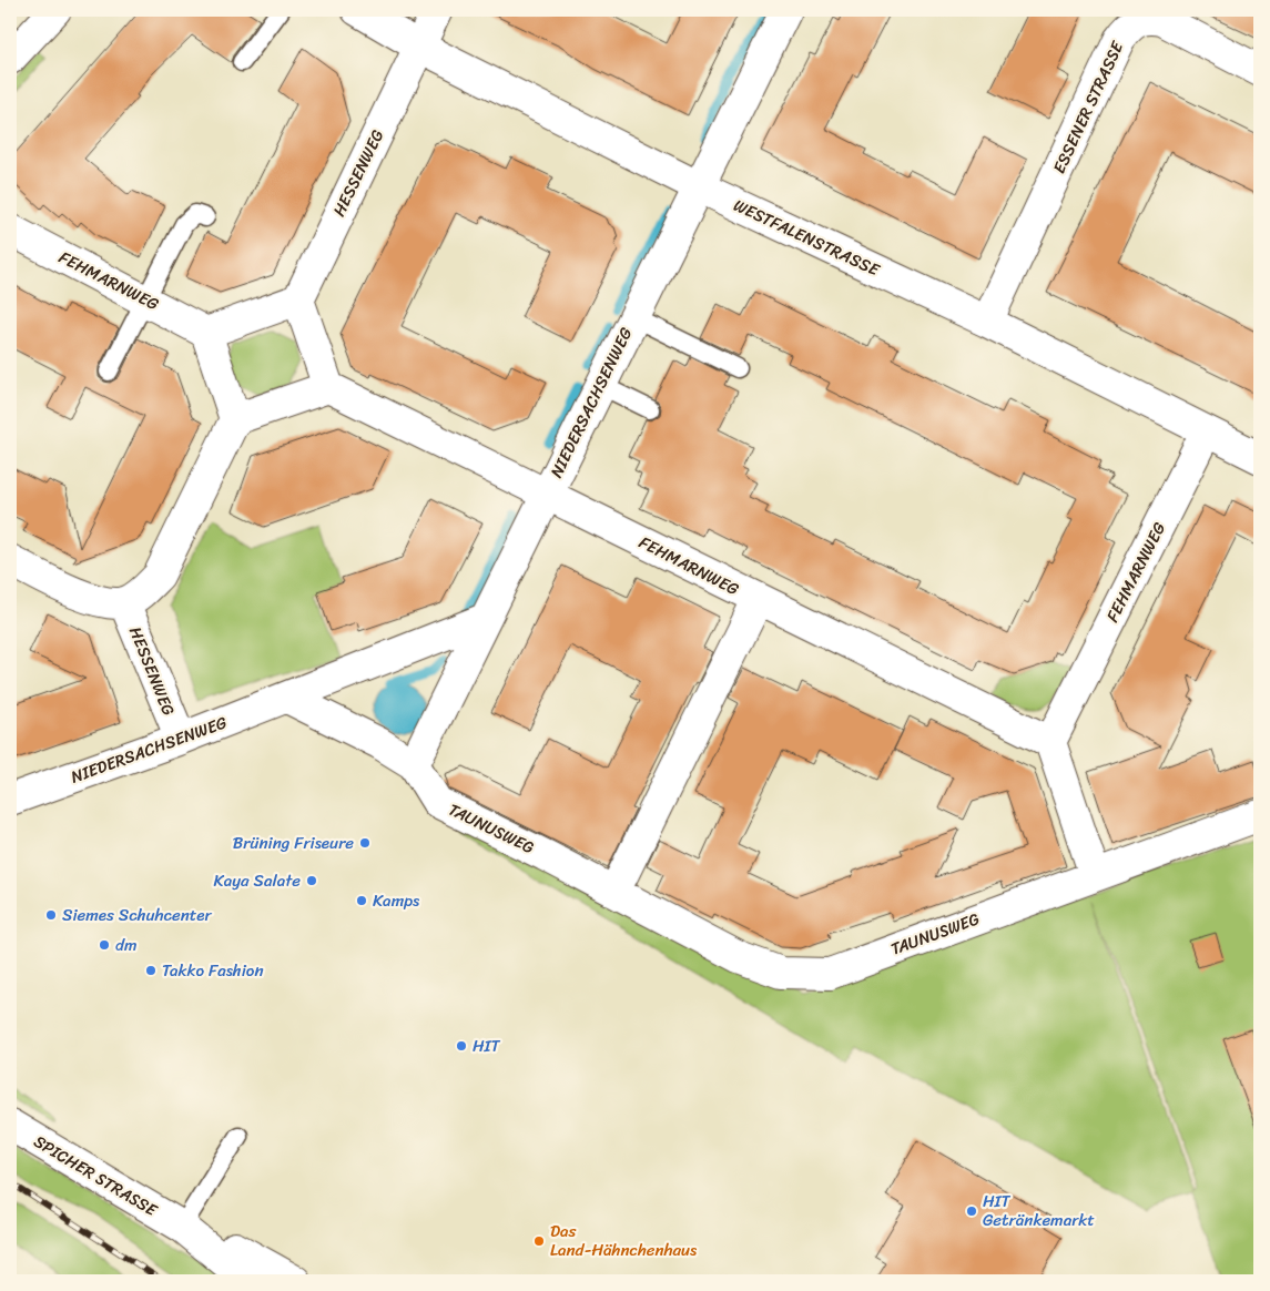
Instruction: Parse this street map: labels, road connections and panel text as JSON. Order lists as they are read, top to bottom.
{
  "streets": {
    "street": [
      "ESSENER STRASSE",
      "HESSENWEG",
      "WESTFALENSTRASSE",
      "FEHMARNWEG",
      "NIEDERSACHSENWEG",
      "TAUNUSWEG",
      "SPICHER STRASSE"
    ]
  },
  "crossings": [
    ["ESSENER STRASSE", "WESTFALENSTRASSE"],
    ["HESSENWEG", "WESTFALENSTRASSE"],
    ["HESSENWEG", "NIEDERSACHSENWEG"],
    ["WESTFALENSTRASSE", "FEHMARNWEG"],
    ["WESTFALENSTRASSE", "NIEDERSACHSENWEG"],
    ["FEHMARNWEG", "NIEDERSACHSENWEG"],
    ["NIEDERSACHSENWEG", "TAUNUSWEG"]
  ],
  "places": [
    "Brüning Friseure",
    "Kaya Salate",
    "Kamps",
    "Siemes Schuhcenter",
    "dm",
    "Takko Fashion",
    "HIT",
    "HIT Getränkemarkt",
    "Das Land-Hähnchenhaus"
  ]
}
